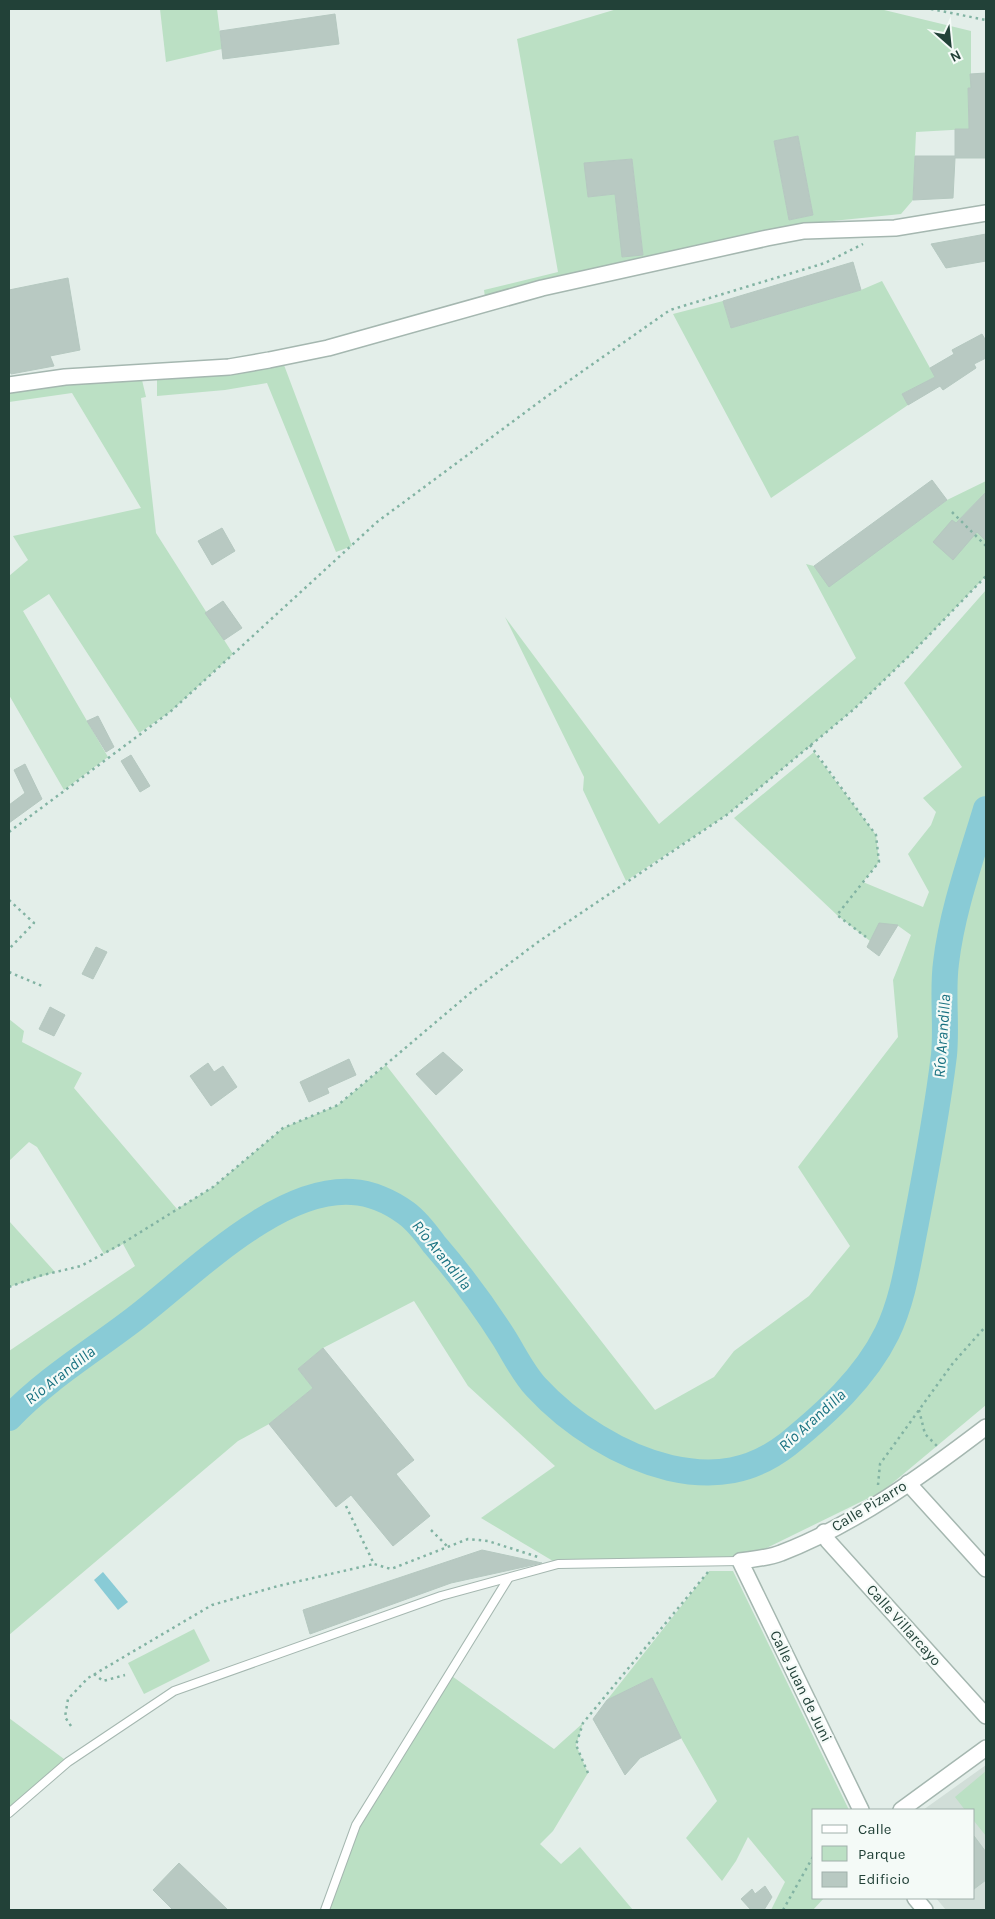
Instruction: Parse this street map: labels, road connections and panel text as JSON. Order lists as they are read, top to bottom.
{
  "streets": {
    "street": ["Calle Pizarro", "Calle Villarcayo", "Calle Juan de Juni"]
  },
  "crossings": [
    ["Calle Pizarro", "Calle Villarcayo"],
    ["Calle Pizarro", "Calle Juan de Juni"]
  ],
  "water": ["Río Arandilla"],
  "legend": ["Calle", "Parque", "Edificio"],
  "north": "bottom right"
}
